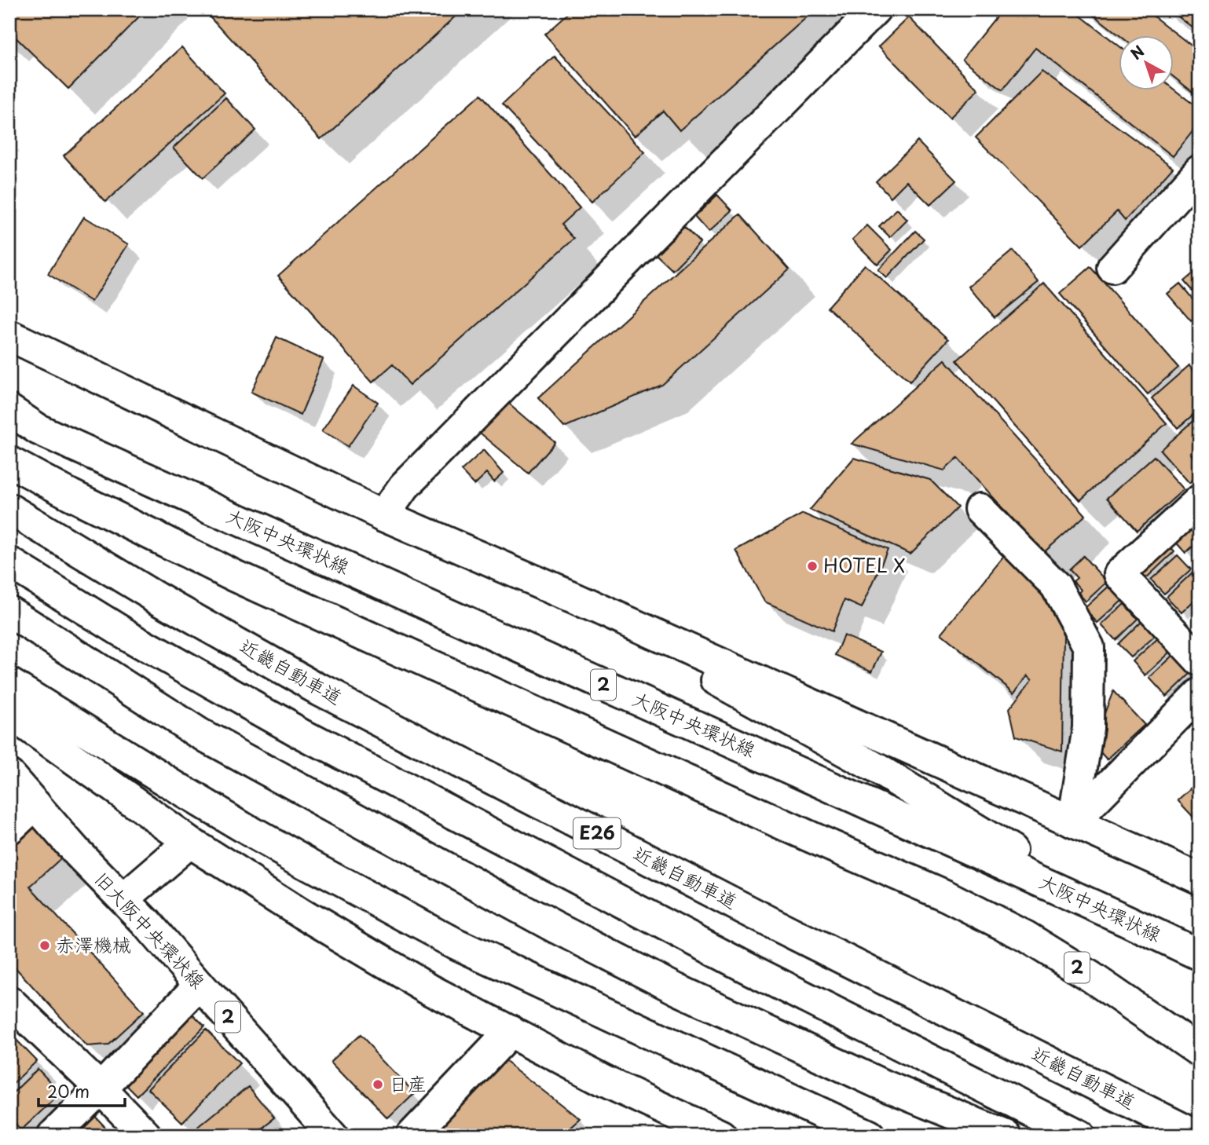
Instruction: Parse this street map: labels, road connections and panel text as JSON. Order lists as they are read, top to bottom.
{
  "streets": {
    "main road": [
      "大阪中央環状線",
      "近畿自動車道",
      "2",
      "E26",
      "旧大阪中央環状線"
    ]
  },
  "places": ["HOTEL X", "赤澤機械", "日産"],
  "scale_bar": "20 m",
  "north": "top left"
}
